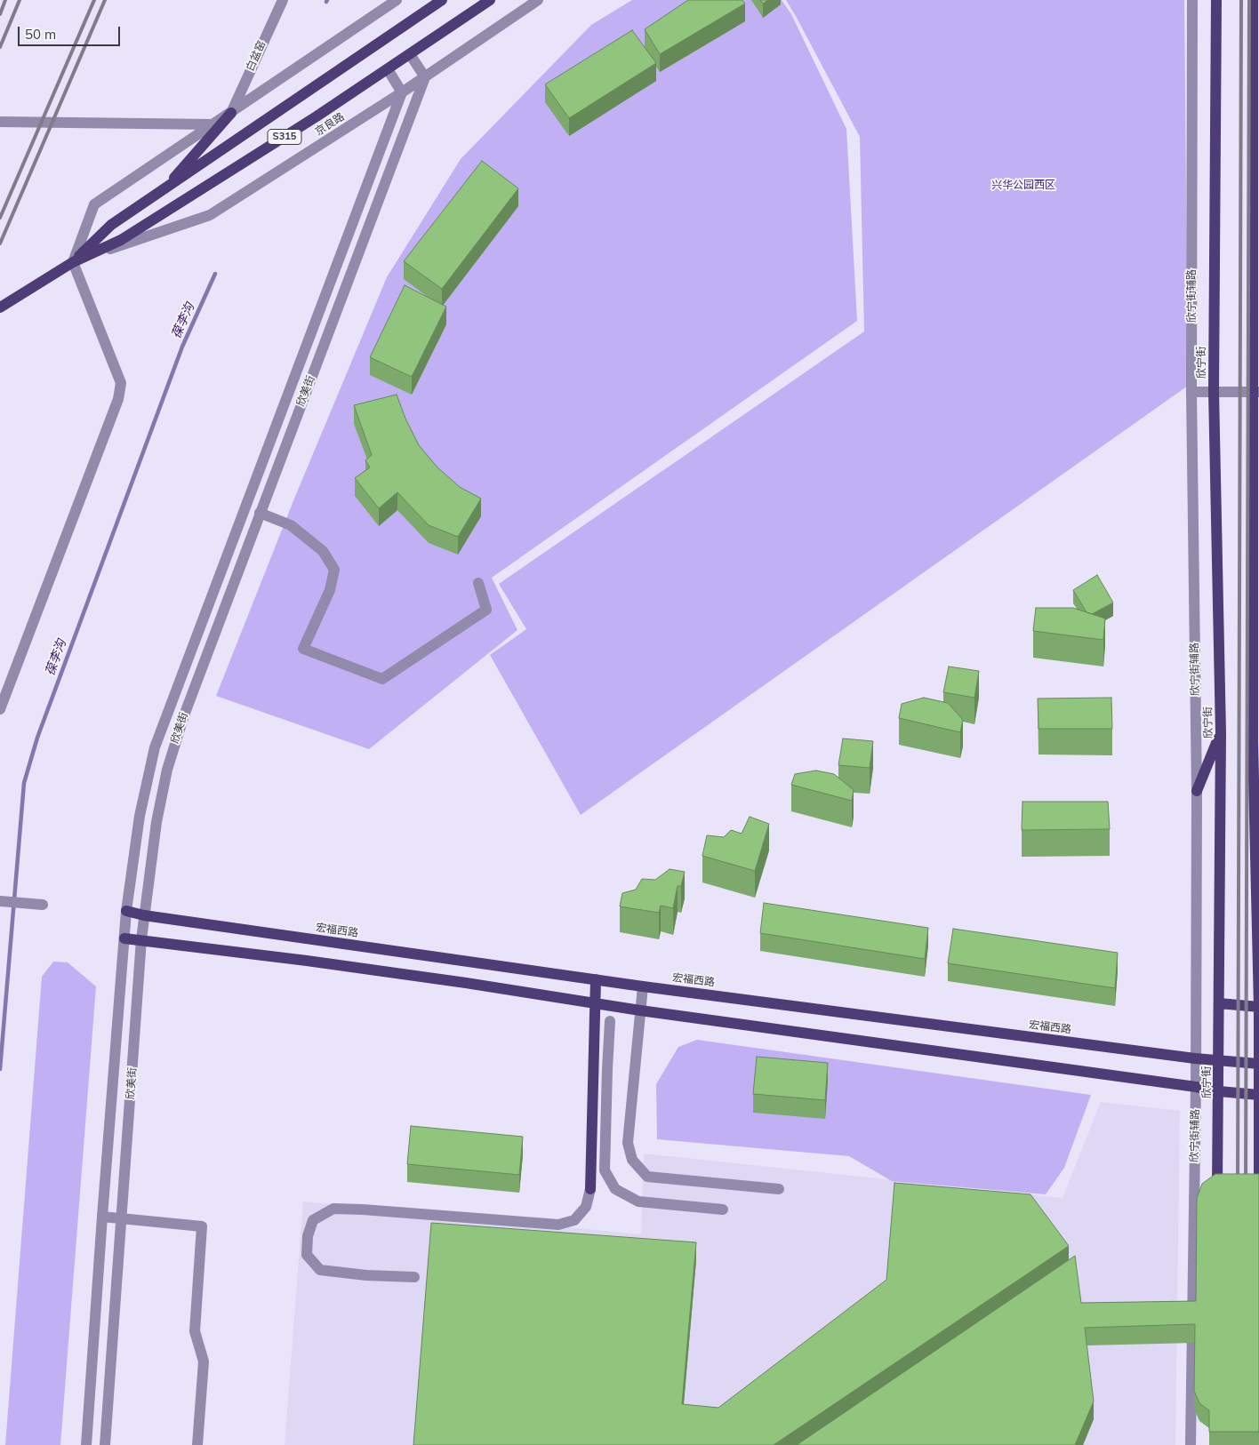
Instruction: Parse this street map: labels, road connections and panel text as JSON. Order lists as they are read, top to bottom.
{
  "streets": {
    "main road": [
      "京良路",
      "S315",
      "欣宁街",
      "宏福西路"
    ],
    "street": ["白盆窑", "欣宁街辅路", "欣美街"]
  },
  "crossings": [
    ["京良路", "欣美街"],
    ["欣宁街辅路", "宏福西路"],
    ["欣宁街", "宏福西路"],
    ["欣美街", "宏福西路"]
  ],
  "water": ["葆李沟"],
  "parks": ["兴华公园西区"],
  "scale_bar": "50 m"
}
